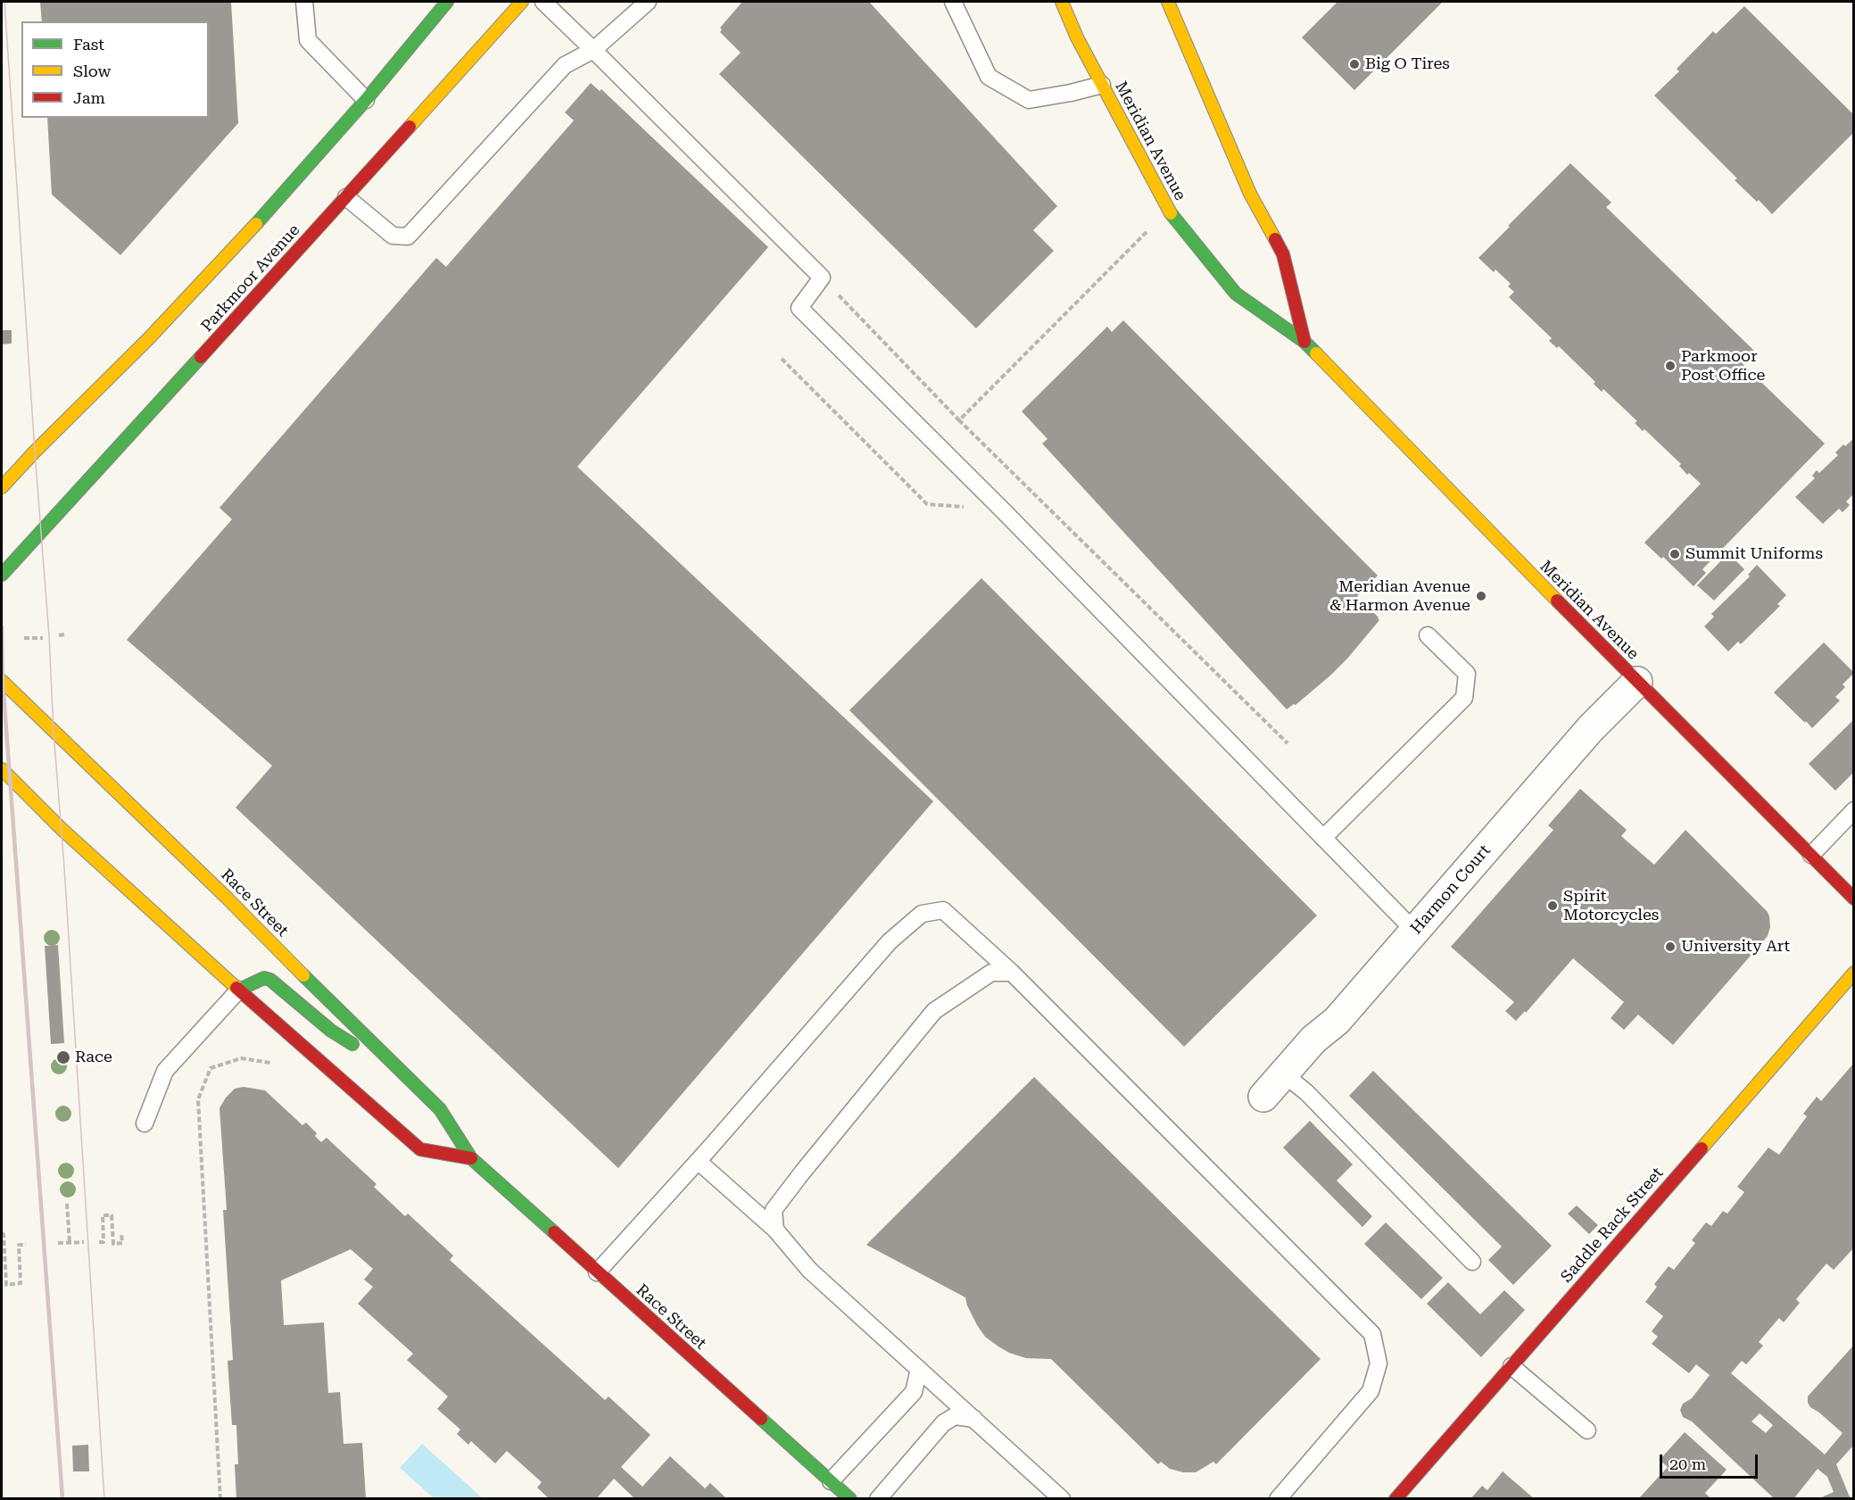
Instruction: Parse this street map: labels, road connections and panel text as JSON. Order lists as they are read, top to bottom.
{
  "streets": {
    "main road": [
      "Meridian Avenue",
      "Parkmoor Avenue",
      "Race Street",
      "Saddle Rack Street"
    ],
    "street": ["Harmon Court"]
  },
  "crossings": [
    ["Meridian Avenue", "Harmon Court"]
  ],
  "places": [
    "Big O Tires",
    "Parkmoor Post Office",
    "Summit Uniforms",
    "Meridian Avenue & Harmon Avenue",
    "Spirit Motorcycles",
    "University Art",
    "Race"
  ],
  "legend": ["Fast", "Slow", "Jam"],
  "scale_bar": "20 m"
}
